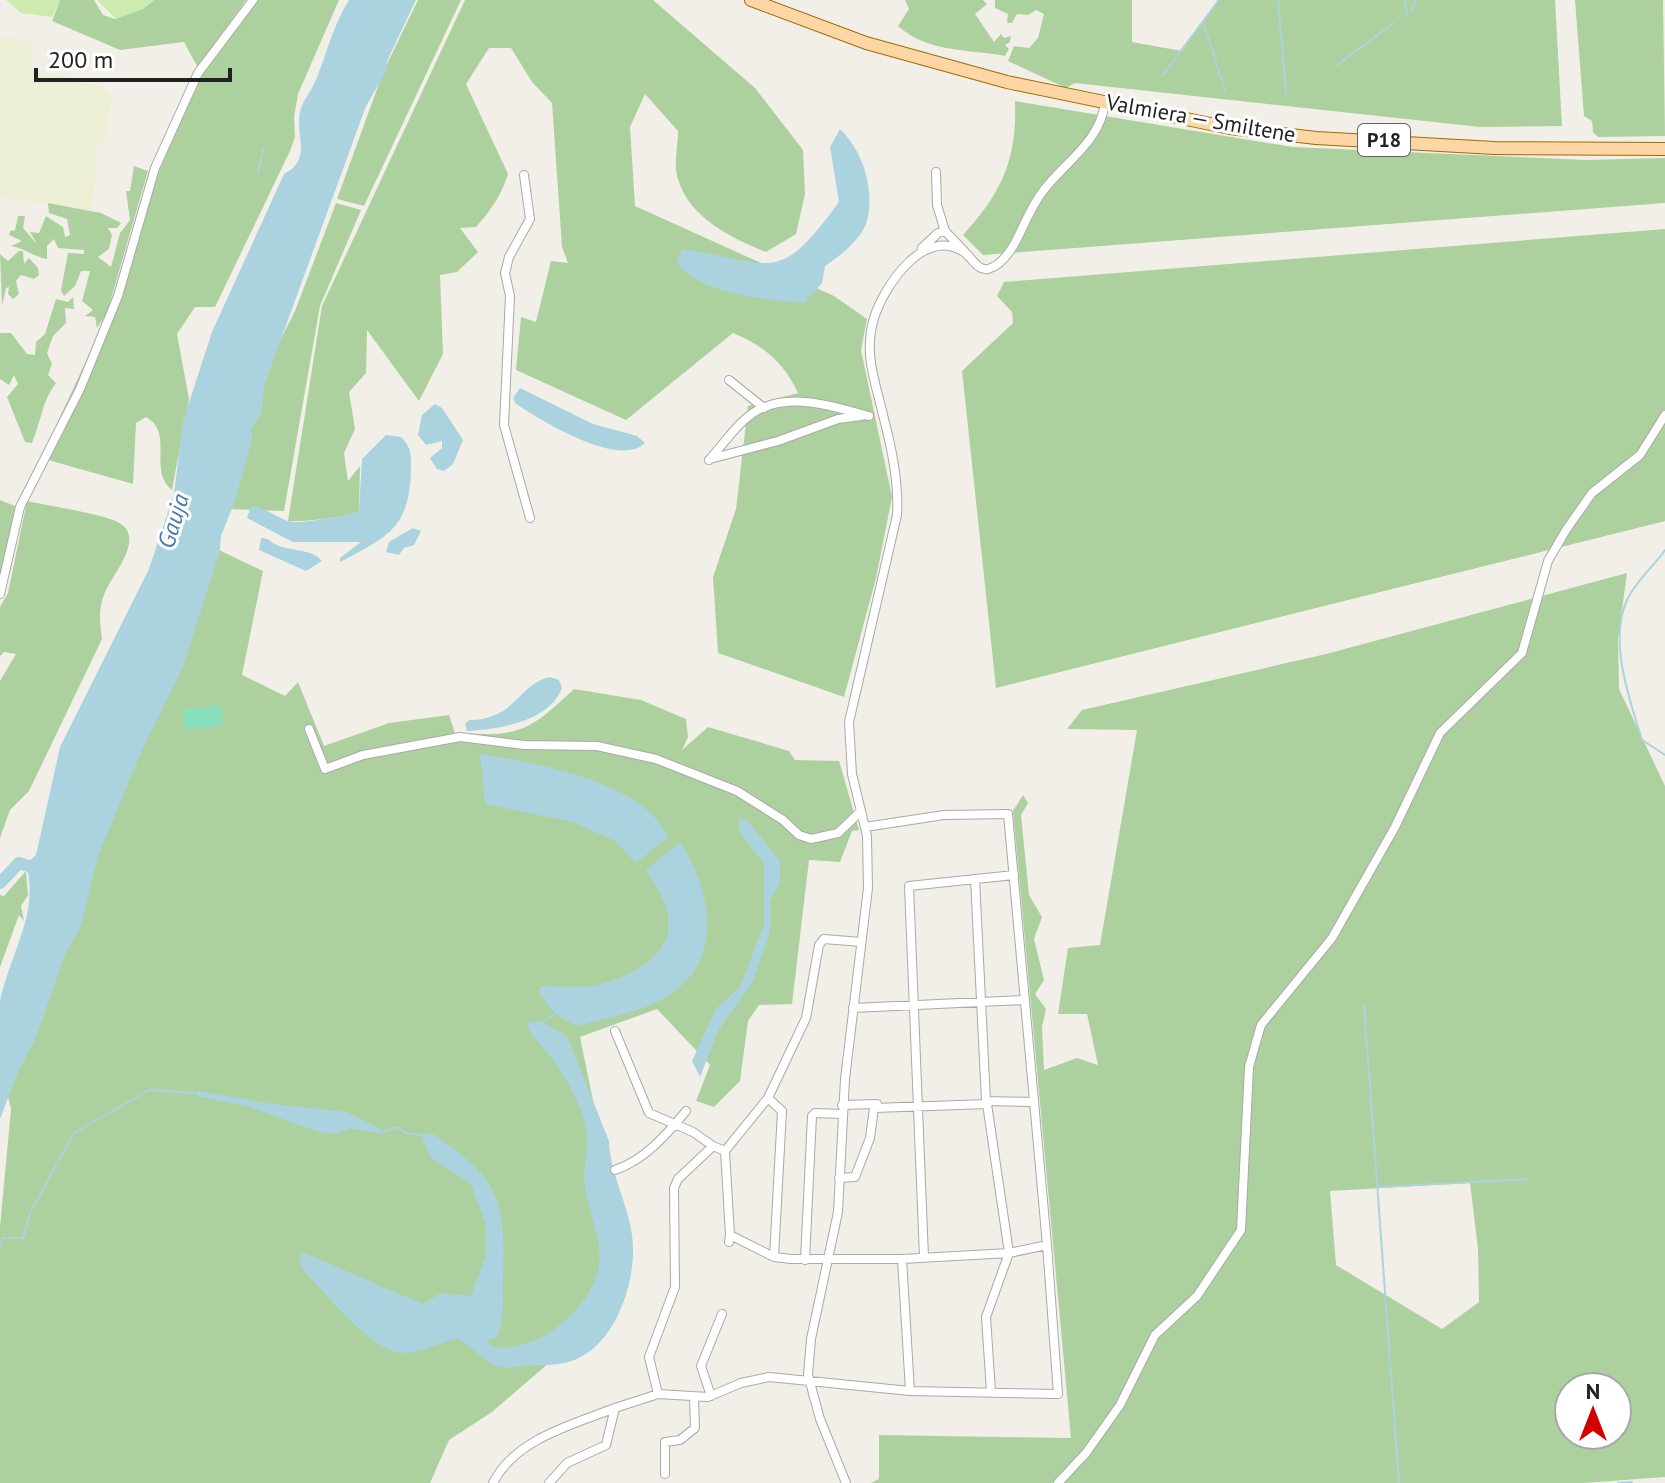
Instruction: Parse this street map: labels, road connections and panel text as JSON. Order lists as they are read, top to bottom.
{
  "streets": {
    "main road": ["Valmiera — Smiltene", "P18"]
  },
  "water": ["Gauja"],
  "scale_bar": "200 m",
  "north": "top"
}
